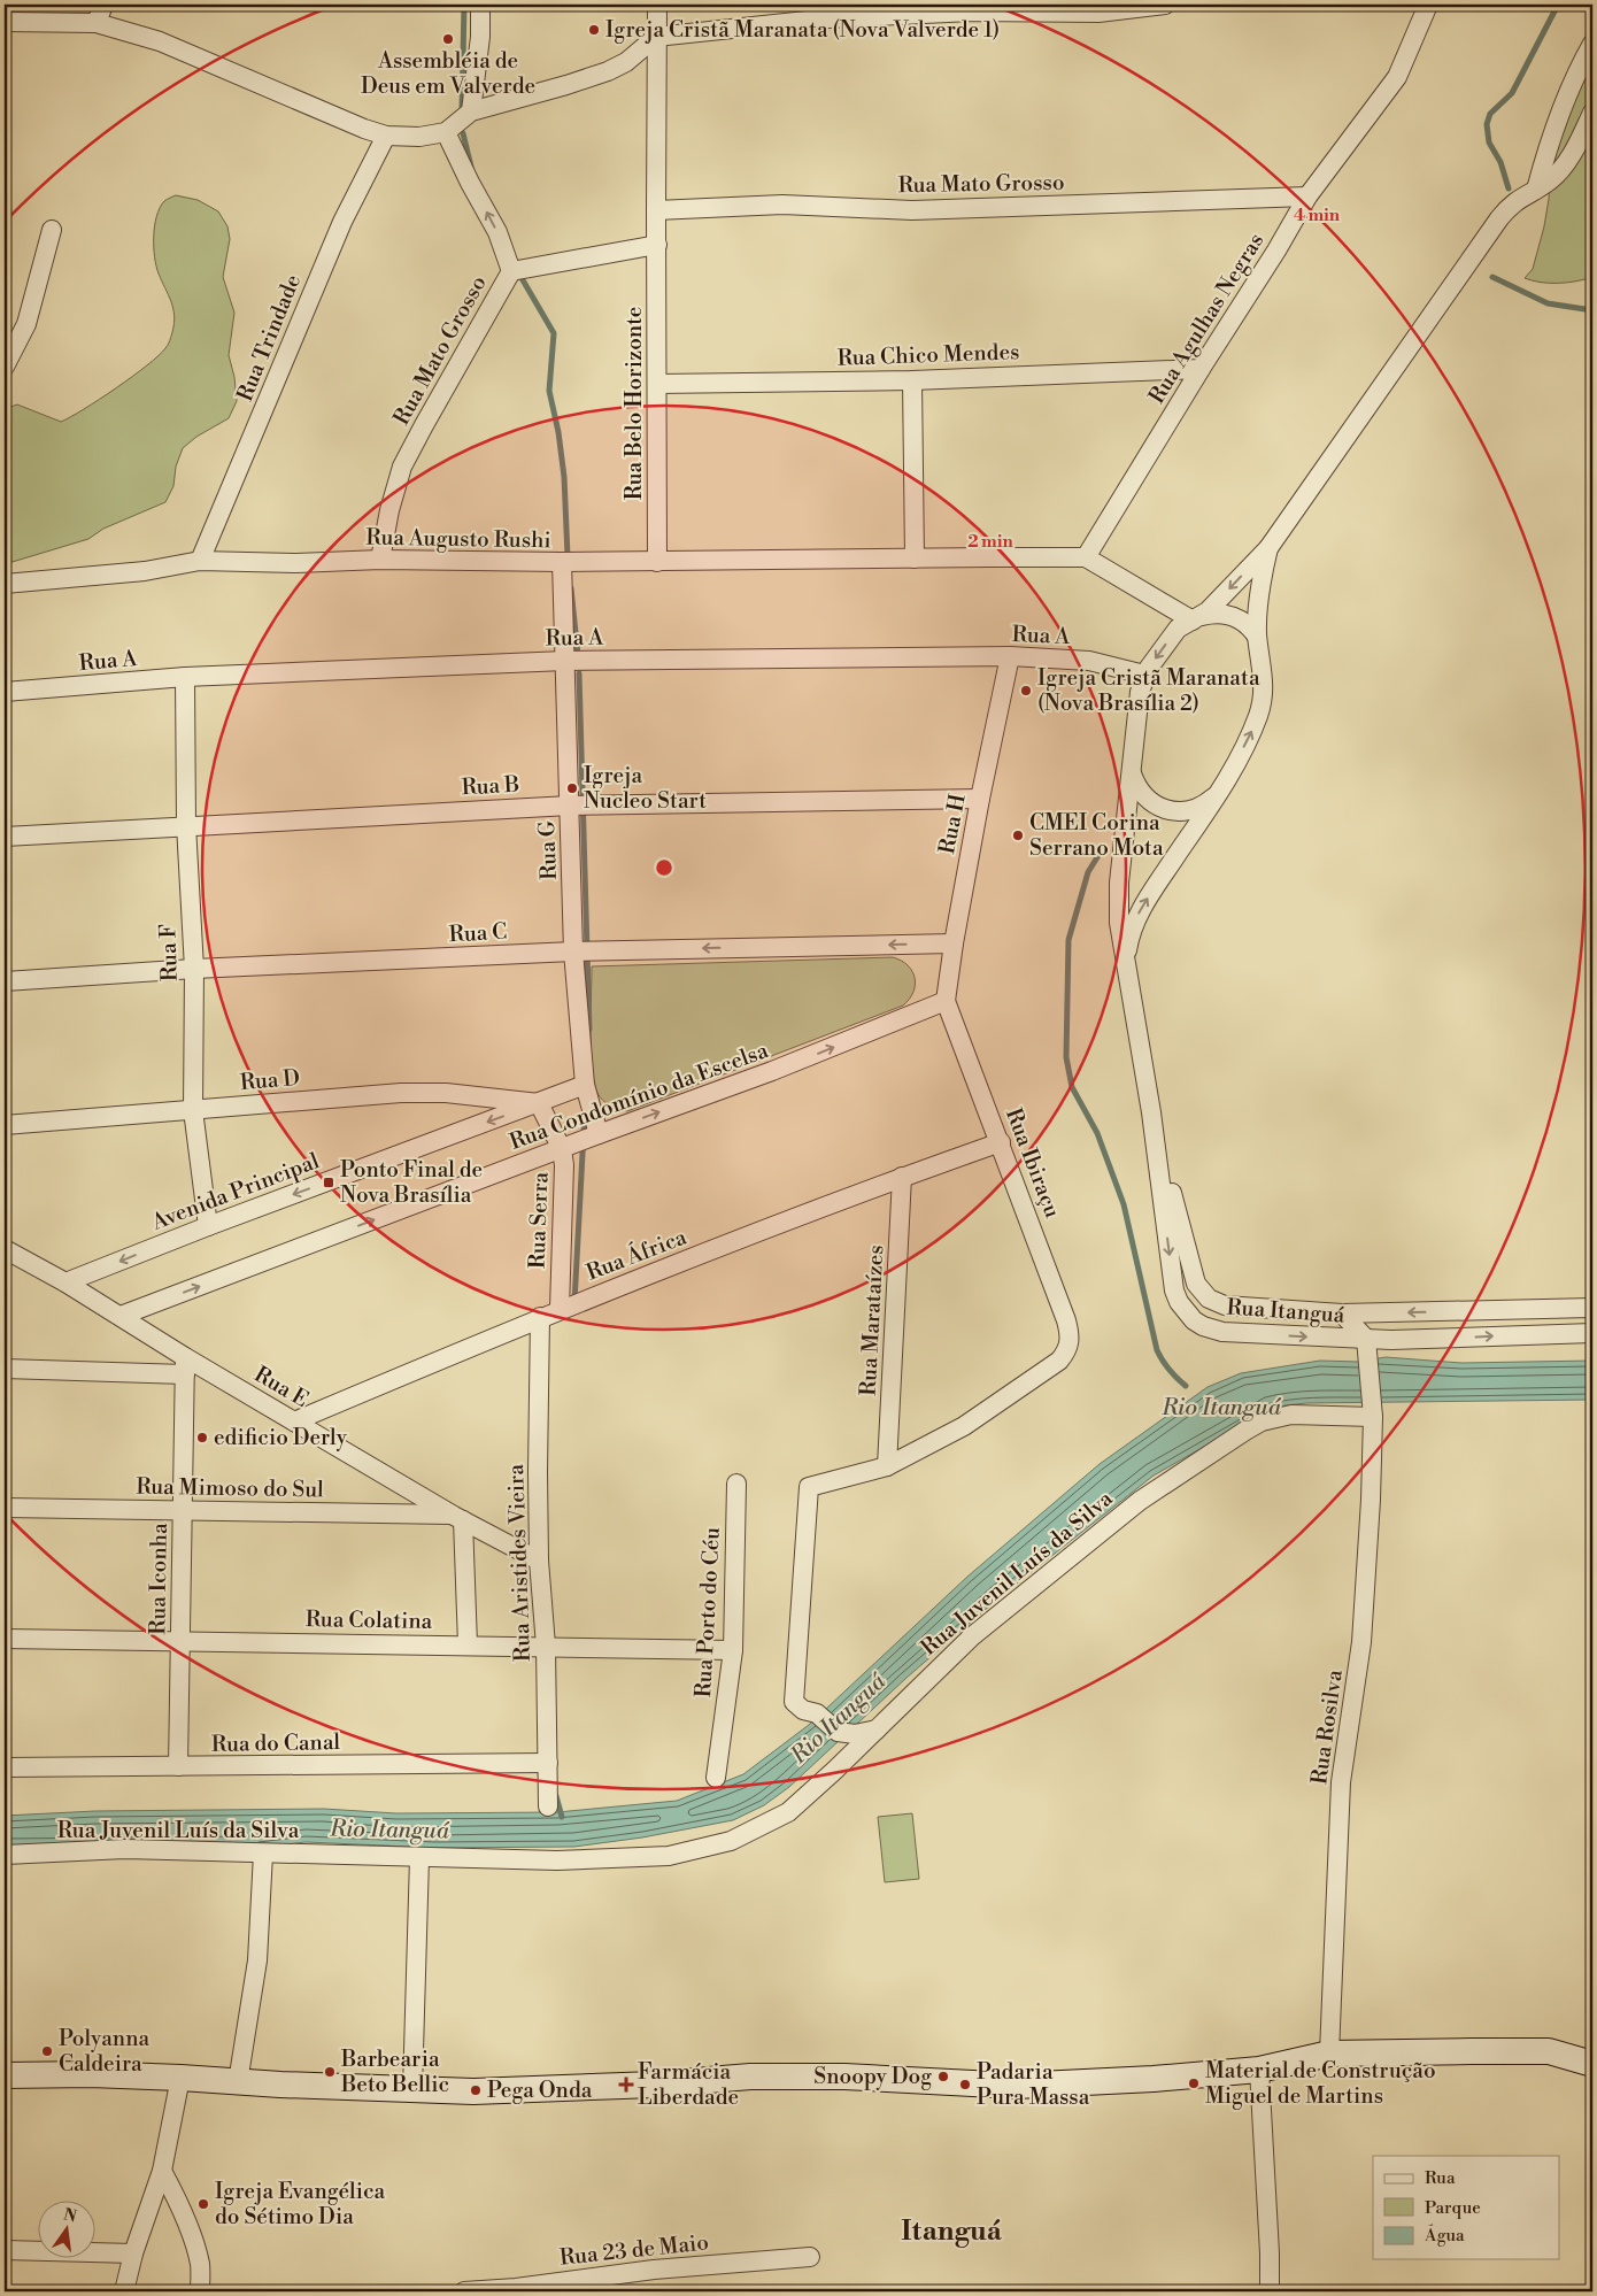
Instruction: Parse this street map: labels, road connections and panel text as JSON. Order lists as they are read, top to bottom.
{
  "streets": {
    "street": [
      "Rua Mato Grosso",
      "Rua Agulhas Negras",
      "Rua Trindade",
      "Rua Chico Mendes",
      "Rua Belo Horizonte",
      "Rua Augusto Rushi",
      "Rua A",
      "Rua B",
      "Rua H",
      "Rua G",
      "Rua C",
      "Rua F",
      "Rua D",
      "Rua Condomínio da Escelsa",
      "Rua Ibiraçu",
      "Avenida Principal",
      "Rua Serra",
      "Rua África",
      "Rua Itanguá",
      "Rua Marataízes",
      "Rua E",
      "Rua Mimoso do Sul",
      "Rua Aristides Vieira",
      "Rua Juvenil Luís da Silva",
      "Rua Iconha",
      "Rua Porto do Céu",
      "Rua Colatina",
      "Rua Rosilva",
      "Rua do Canal",
      "Rua 23 de Maio"
    ]
  },
  "crossings": [
    ["Rua Mato Grosso", "Rua Agulhas Negras"],
    ["Rua Mato Grosso", "Rua Belo Horizonte"],
    ["Rua Mato Grosso", "Rua Augusto Rushi"],
    ["Rua Agulhas Negras", "Rua Chico Mendes"],
    ["Rua Agulhas Negras", "Rua Augusto Rushi"],
    ["Rua Trindade", "Rua Augusto Rushi"],
    ["Rua Chico Mendes", "Rua Belo Horizonte"],
    ["Rua Belo Horizonte", "Rua Augusto Rushi"],
    ["Rua Augusto Rushi", "Rua G"],
    ["Rua A", "Rua H"],
    ["Rua A", "Rua G"],
    ["Rua A", "Rua F"],
    ["Rua A", "Rua Itanguá"],
    ["Rua B", "Rua H"],
    ["Rua B", "Rua G"],
    ["Rua B", "Rua F"],
    ["Rua H", "Rua C"],
    ["Rua H", "Rua Condomínio da Escelsa"],
    ["Rua H", "Rua Ibiraçu"],
    ["Rua G", "Rua C"],
    ["Rua G", "Rua Condomínio da Escelsa"],
    ["Rua G", "Avenida Principal"],
    ["Rua C", "Rua F"],
    ["Rua F", "Rua D"],
    ["Rua F", "Avenida Principal"],
    ["Rua D", "Avenida Principal"],
    ["Rua D", "Rua Serra"],
    ["Rua Condomínio da Escelsa", "Rua Ibiraçu"],
    ["Rua Condomínio da Escelsa", "Rua Serra"],
    ["Rua Condomínio da Escelsa", "Rua E"],
    ["Rua Ibiraçu", "Rua África"],
    ["Rua Ibiraçu", "Rua Marataízes"],
    ["Avenida Principal", "Rua Serra"],
    ["Avenida Principal", "Rua E"],
    ["Rua Serra", "Rua África"],
    ["Rua África", "Rua Marataízes"],
    ["Rua África", "Rua E"],
    ["Rua África", "Rua Aristides Vieira"],
    ["Rua Itanguá", "Rua Rosilva"],
    ["Rua E", "Rua Mimoso do Sul"],
    ["Rua E", "Rua Aristides Vieira"],
    ["Rua E", "Rua Iconha"],
    ["Rua Mimoso do Sul", "Rua Iconha"],
    ["Rua Aristides Vieira", "Rua Colatina"],
    ["Rua Aristides Vieira", "Rua do Canal"],
    ["Rua Juvenil Luís da Silva", "Rua Rosilva"],
    ["Rua Iconha", "Rua Colatina"],
    ["Rua Iconha", "Rua do Canal"],
    ["Rua Porto do Céu", "Rua Colatina"]
  ],
  "one_way": ["Rua C", "Rua Condomínio da Escelsa", "Avenida Principal"],
  "districts": ["Itanguá"],
  "water": ["Rio Itanguá"],
  "places": {
    "other": [
      "Igreja Cristã Maranata (Nova Valverde 1)",
      "Assembléia de Deus em Valverde",
      "Igreja Cristã Maranata (Nova Brasília 2)",
      "Igreja Nucleo Start",
      "CMEI Corina Serrano Mota",
      "edificio Derly",
      "Polyanna Caldeira",
      "Barbearia Beto Bellic",
      "Snoopy Dog",
      "Material de Construção Miguel de Martins",
      "Padaria Pura Massa",
      "Pega Onda",
      "Igreja Evangélica do Sétimo Dia"
    ],
    "transit": ["Ponto Final de Nova Brasília"],
    "health": ["Farmácia Liberdade"]
  },
  "legend": ["Rua", "Parque", "Água"],
  "north": "top",
  "rings": ["4 min", "2 min"]
}
